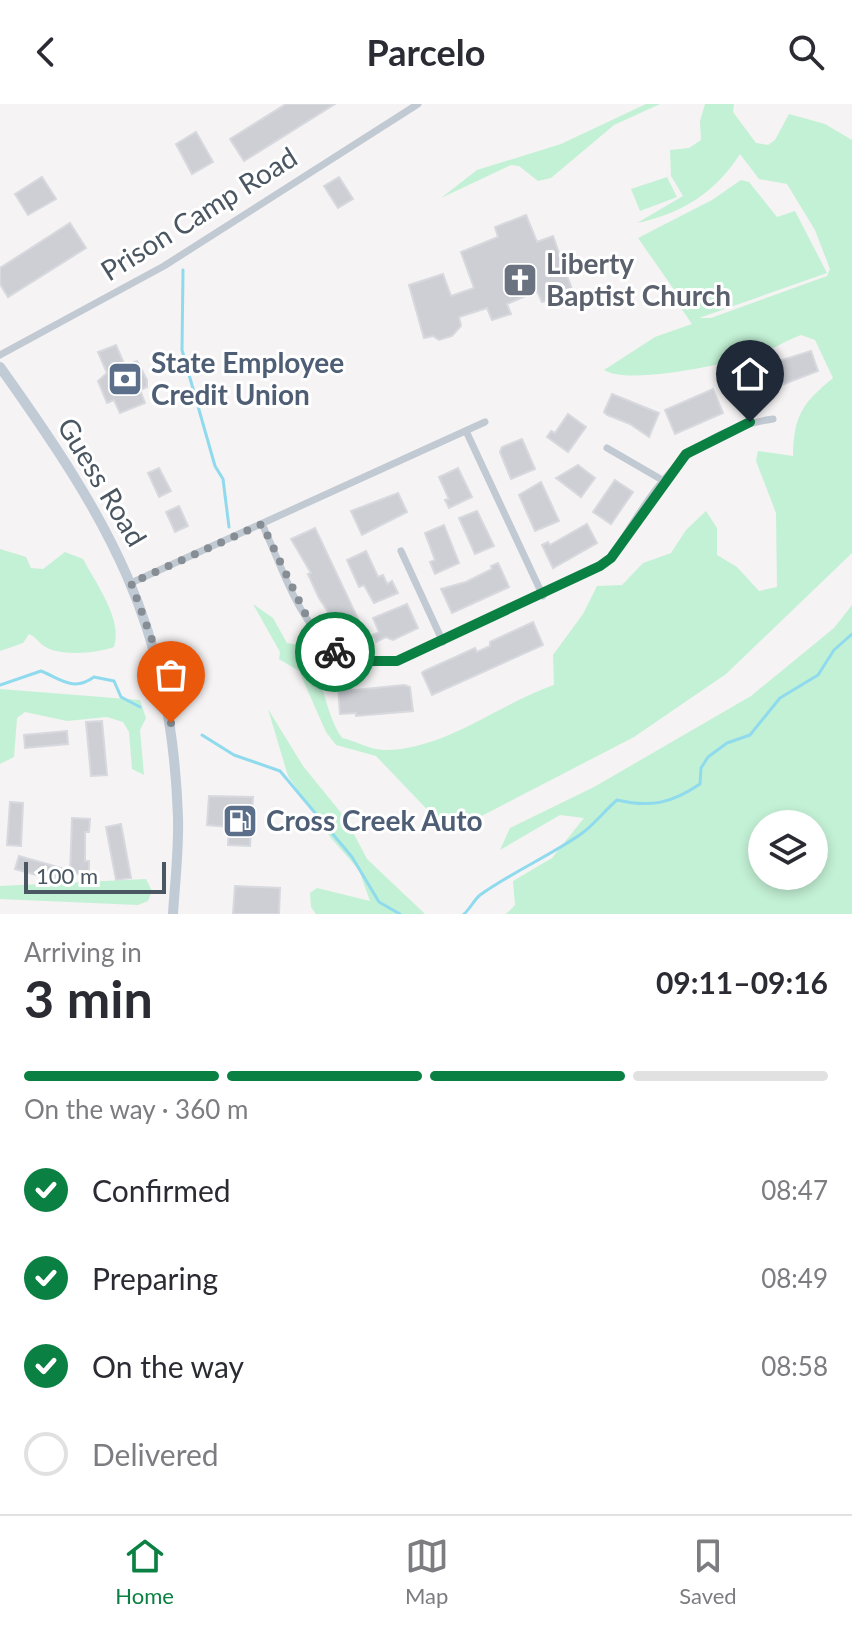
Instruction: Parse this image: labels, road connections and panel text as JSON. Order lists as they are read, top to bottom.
{
  "streets": {
    "main road": ["Guess Road"],
    "street": ["Prison Camp Road"]
  },
  "places": {
    "church": ["Liberty Baptist Church"],
    "bank": ["State Employee Credit Union"],
    "fuel station": ["Cross Creek Auto"]
  },
  "scale_bar": "100 m",
  "page": {
    "header": "Parcelo",
    "scale": "100 m",
    "heading": ["3 min", "Arriving in", "09:11–09:16"],
    "bar": "On the way · 360 m",
    "list": [
      ["Confirmed", "08:47"],
      ["Preparing", "08:49"],
      ["On the way", "08:58"],
      "Delivered"
    ],
    "tabs": ["Home", "Map", "Saved"]
  }
}
